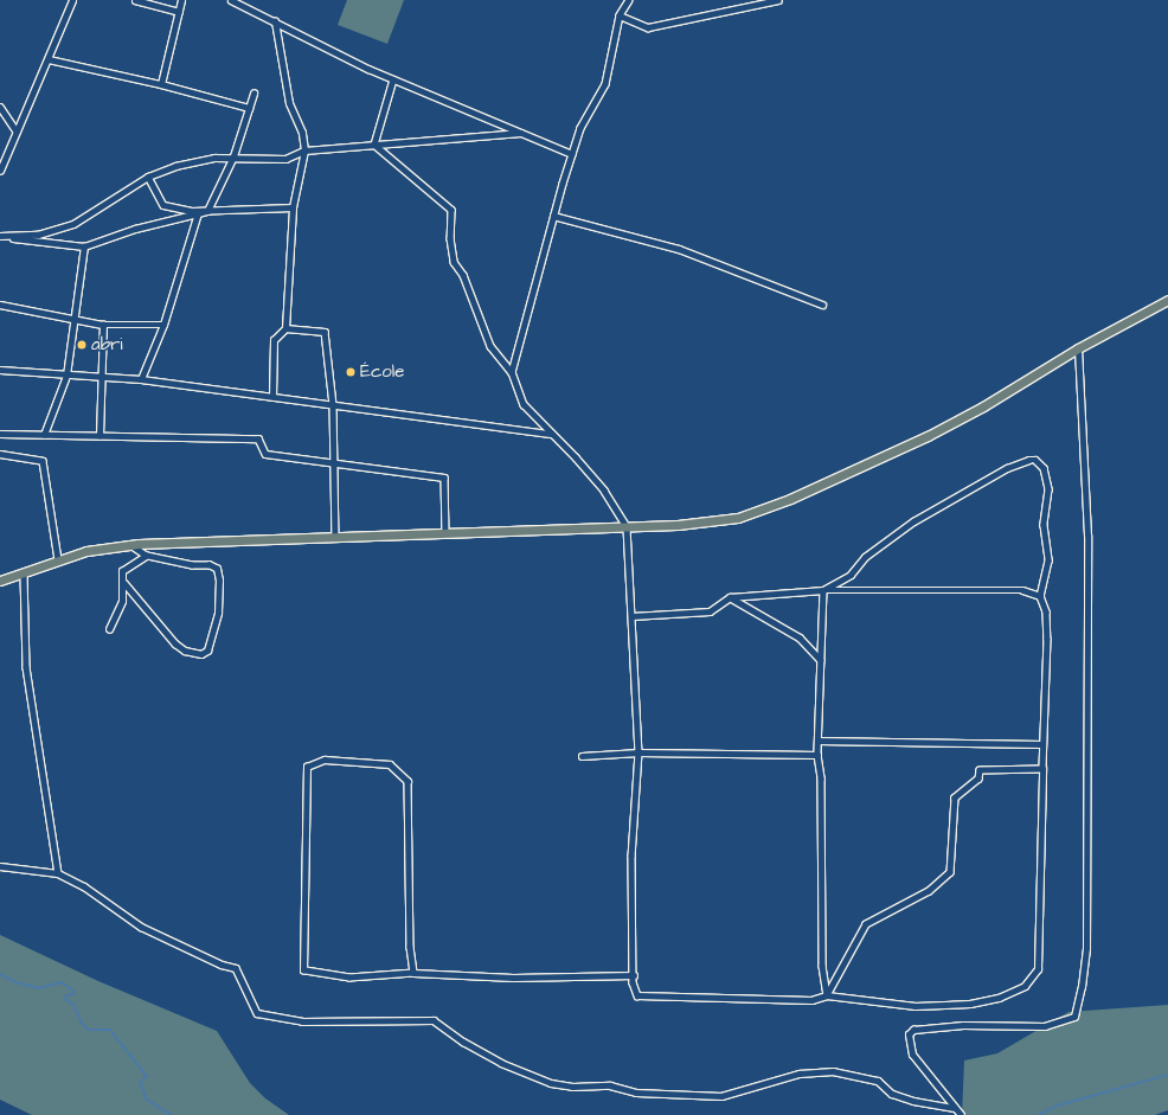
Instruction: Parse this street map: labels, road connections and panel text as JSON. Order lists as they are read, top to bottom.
{
  "places": ["abri", "École"]
}
